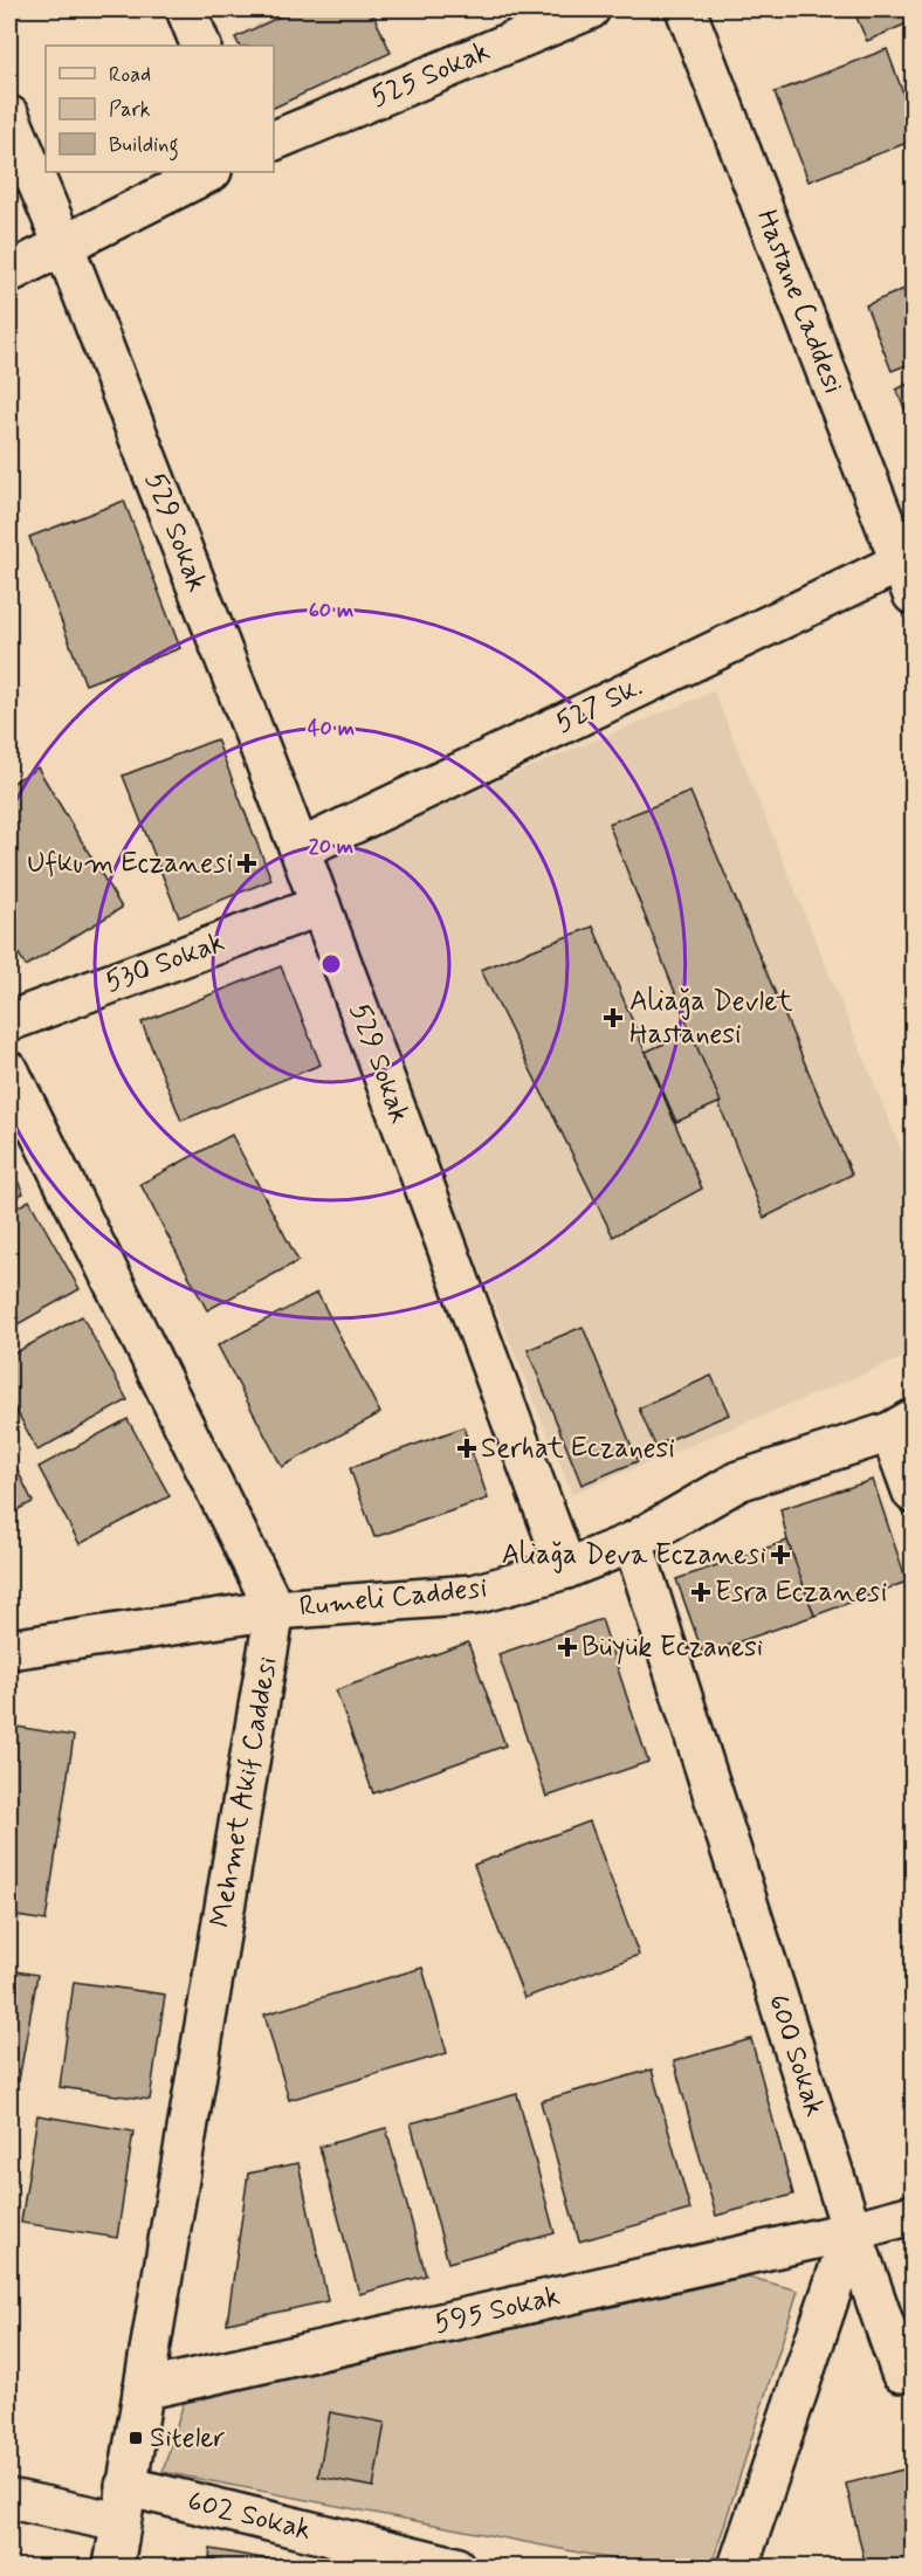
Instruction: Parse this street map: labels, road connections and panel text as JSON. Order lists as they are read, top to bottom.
{
  "streets": {
    "street": [
      "525 Sokak",
      "Hastane Caddesi",
      "529 Sokak",
      "527 Sk.",
      "530 Sokak",
      "Rumeli Caddesi",
      "Mehmet Akif Caddesi",
      "600 Sokak",
      "595 Sokak",
      "602 Sokak"
    ]
  },
  "crossings": [
    ["Hastane Caddesi", "527 Sk."],
    ["529 Sokak", "527 Sk."],
    ["529 Sokak", "530 Sokak"],
    ["529 Sokak", "Rumeli Caddesi"],
    ["Rumeli Caddesi", "Mehmet Akif Caddesi"],
    ["Rumeli Caddesi", "600 Sokak"],
    ["Mehmet Akif Caddesi", "595 Sokak"],
    ["Mehmet Akif Caddesi", "602 Sokak"],
    ["600 Sokak", "595 Sokak"]
  ],
  "places": {
    "health": [
      "Ufkum Eczanesi",
      "Aliağa Devlet Hastanesi",
      "Serhat Eczanesi",
      "Aliağa Deva Eczanesi",
      "Esra Eczanesi",
      "Büyük Eczanesi"
    ],
    "transit": ["Siteler"]
  },
  "legend": ["Road", "Park", "Building"],
  "rings": ["60 m", "40 m", "20 m"]
}
